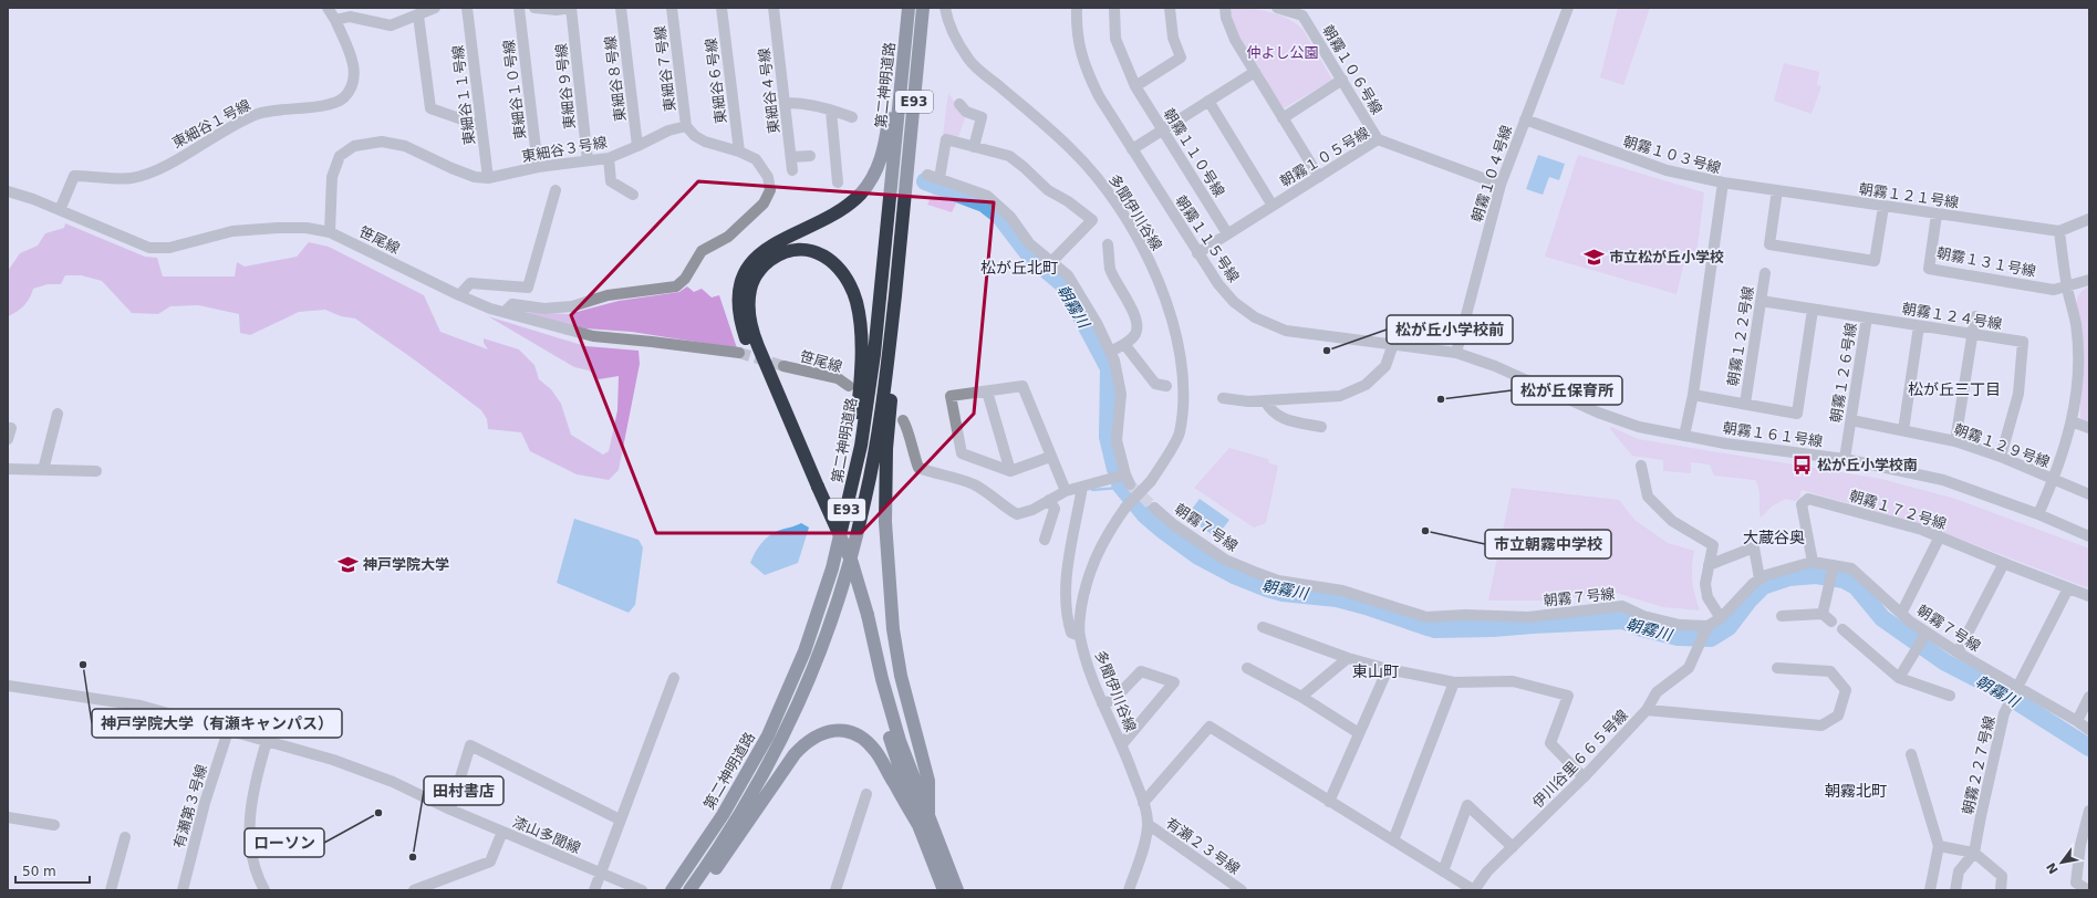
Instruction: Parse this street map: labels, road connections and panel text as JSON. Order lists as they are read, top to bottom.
{
  "streets": {
    "highway": ["第二神明道路", "E93"],
    "street": [
      "東細谷７号線",
      "朝霧１０６号線",
      "東細谷８号線",
      "東細谷６号線",
      "東細谷９号線",
      "東細谷１０号線",
      "東細谷４号線",
      "東細谷１１号線",
      "東細谷１号線",
      "東細谷３号線",
      "朝霧１１０号線",
      "朝霧１０３号線",
      "朝霧１０５号線",
      "朝霧１０４号線",
      "朝霧１２１号線",
      "多聞伊川谷線",
      "朝霧１１５号線",
      "笹尾線",
      "朝霧１３１号線",
      "朝霧１２４号線",
      "朝霧１２２号線",
      "朝霧１２６号線",
      "朝霧１６１号線",
      "朝霧１２９号線",
      "朝霧１７２号線",
      "朝霧７号線",
      "伊川谷里６６５号線",
      "朝霧２２７号線",
      "有瀬第３号線",
      "漆山多聞線",
      "有瀬２３号線"
    ]
  },
  "crossings": [
    ["東細谷７号線", "東細谷３号線"],
    ["朝霧１０６号線", "朝霧１０５号線"],
    ["東細谷８号線", "東細谷３号線"],
    ["東細谷９号線", "東細谷３号線"],
    ["東細谷１０号線", "東細谷３号線"],
    ["東細谷１１号線", "東細谷３号線"],
    ["東細谷１号線", "笹尾線"],
    ["東細谷３号線", "笹尾線"],
    ["朝霧１１０号線", "朝霧１０５号線"],
    ["朝霧１０３号線", "朝霧１０４号線"],
    ["朝霧１０３号線", "朝霧１２１号線"],
    ["朝霧１０３号線", "朝霧１６１号線"],
    ["朝霧１０５号線", "朝霧１０４号線"],
    ["朝霧１０５号線", "朝霧１１５号線"],
    ["朝霧１０４号線", "朝霧１１５号線"],
    ["朝霧１０４号線", "朝霧１６１号線"],
    ["朝霧１２１号線", "朝霧１３１号線"],
    ["多聞伊川谷線", "有瀬２３号線"],
    ["朝霧１１５号線", "朝霧１６１号線"],
    ["朝霧１２４号線", "朝霧１２２号線"],
    ["朝霧１２４号線", "朝霧１２６号線"],
    ["朝霧１２４号線", "朝霧１２９号線"],
    ["朝霧１２６号線", "朝霧１６１号線"],
    ["朝霧１２６号線", "朝霧１２９号線"],
    ["朝霧１７２号線", "朝霧７号線"],
    ["朝霧１７２号線", "朝霧２２７号線"],
    ["朝霧７号線", "伊川谷里６６５号線"],
    ["朝霧７号線", "朝霧２２７号線"],
    ["有瀬第３号線", "漆山多聞線"]
  ],
  "districts": [
    "松が丘北町",
    "松が丘三丁目",
    "大蔵谷奥",
    "東山町",
    "朝霧北町"
  ],
  "water": ["朝霧川"],
  "parks": ["仲よし公園"],
  "places": {
    "school or university": ["市立松が丘小学校", "神戸学院大学"],
    "other": [
      "松が丘小学校前",
      "松が丘保育所",
      "市立朝霧中学校",
      "神戸学院大学（有瀬キャンパス）",
      "ローソン",
      "田村書店"
    ],
    "bus stop": ["松が丘小学校南"]
  },
  "scale_bar": "50 m",
  "north": "bottom left"
}
